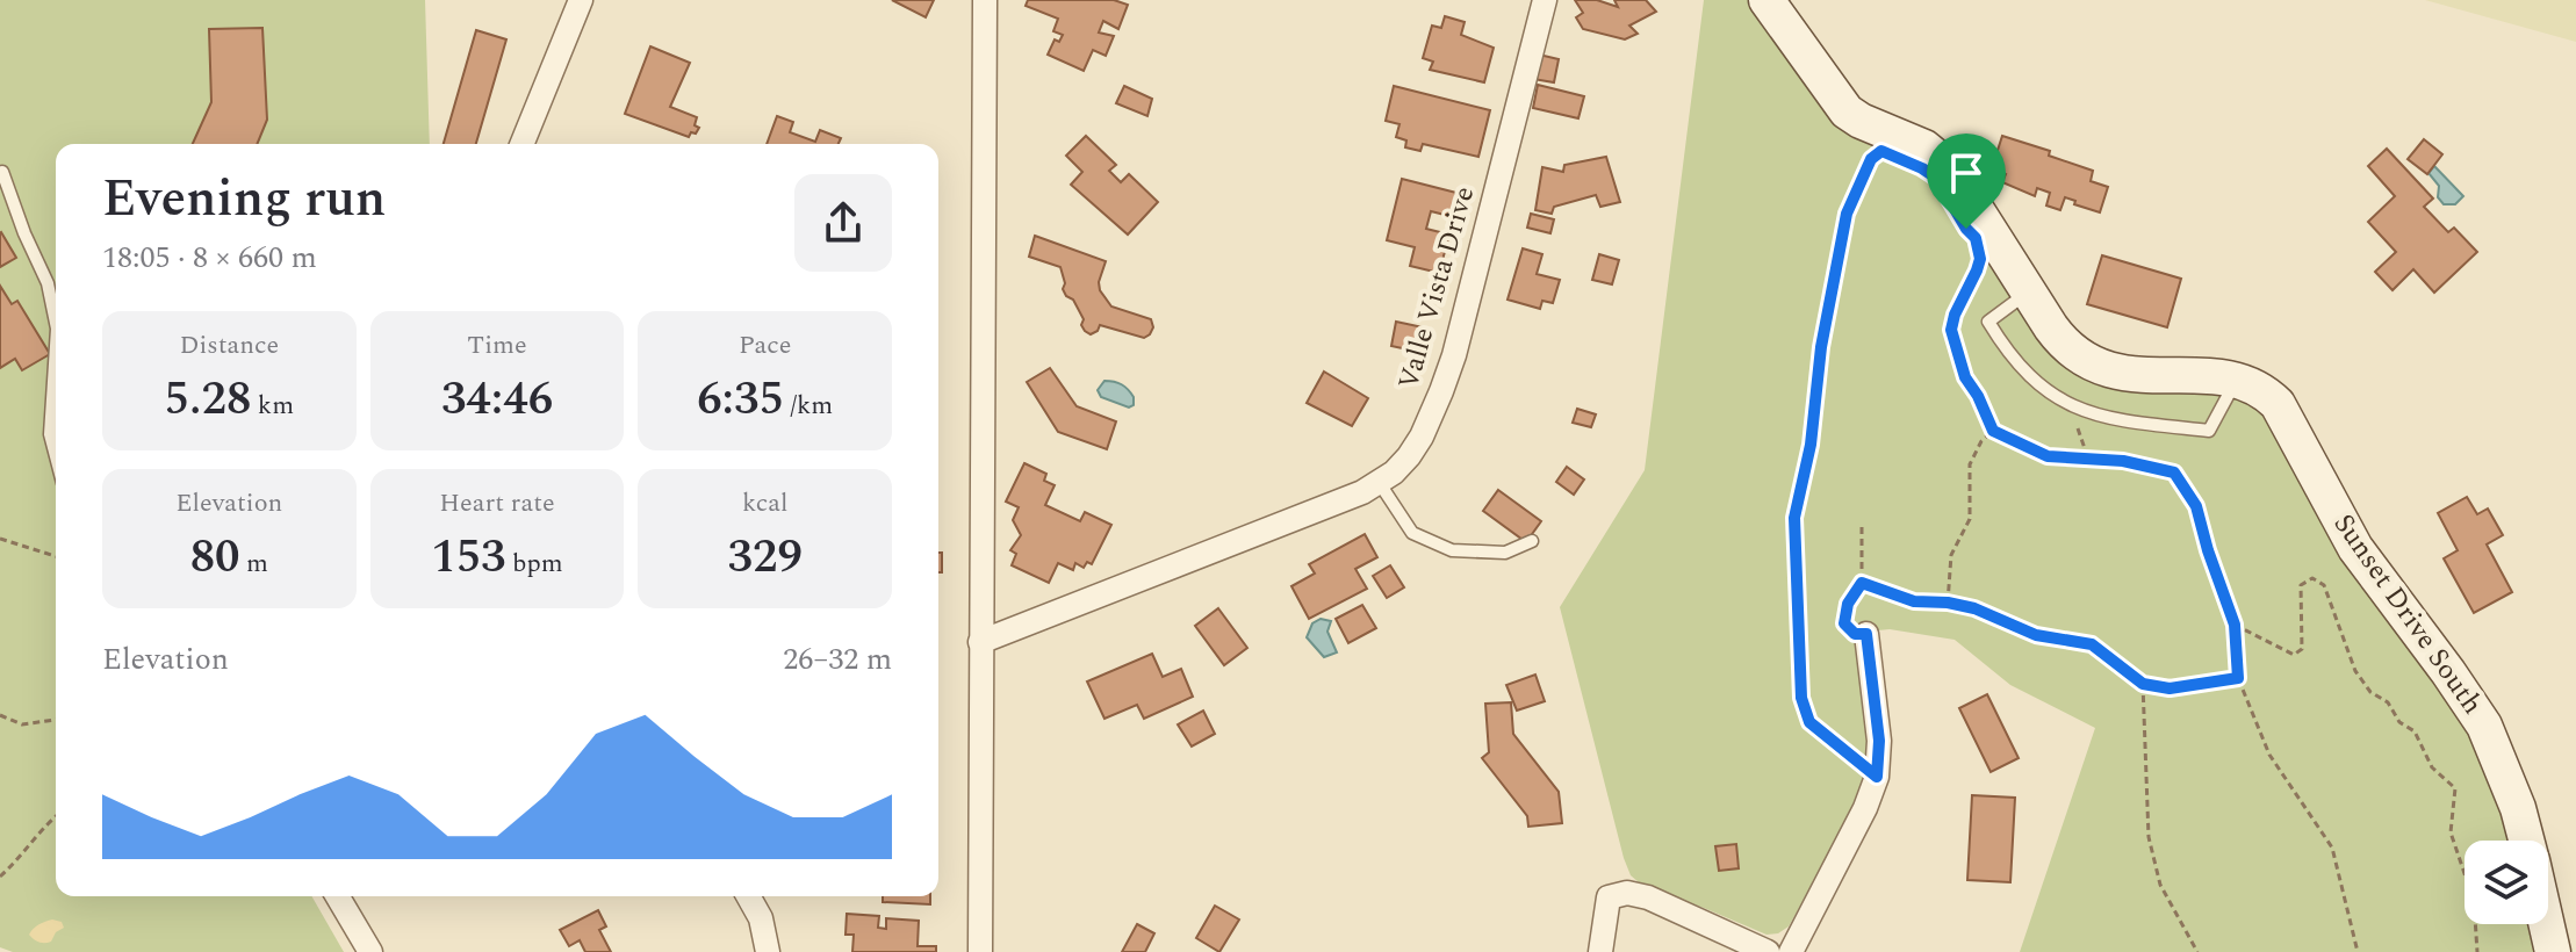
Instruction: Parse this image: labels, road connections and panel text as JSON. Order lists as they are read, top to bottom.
{
  "streets": {
    "street": ["Valle Vista Drive", "Sunset Drive South"]
  },
  "page": {
    "heading": ["Evening run", "18:05 · 8 × 660 m"],
    "stats": [
      ["Distance", "5.28 km"],
      ["Time", "34:46"],
      ["Pace", "6:35 /km"],
      ["Elevation", "80 m"],
      ["Heart rate", "153 bpm"],
      ["kcal", "329"]
    ],
    "chart": ["Elevation", "26–32 m"]
  }
}
